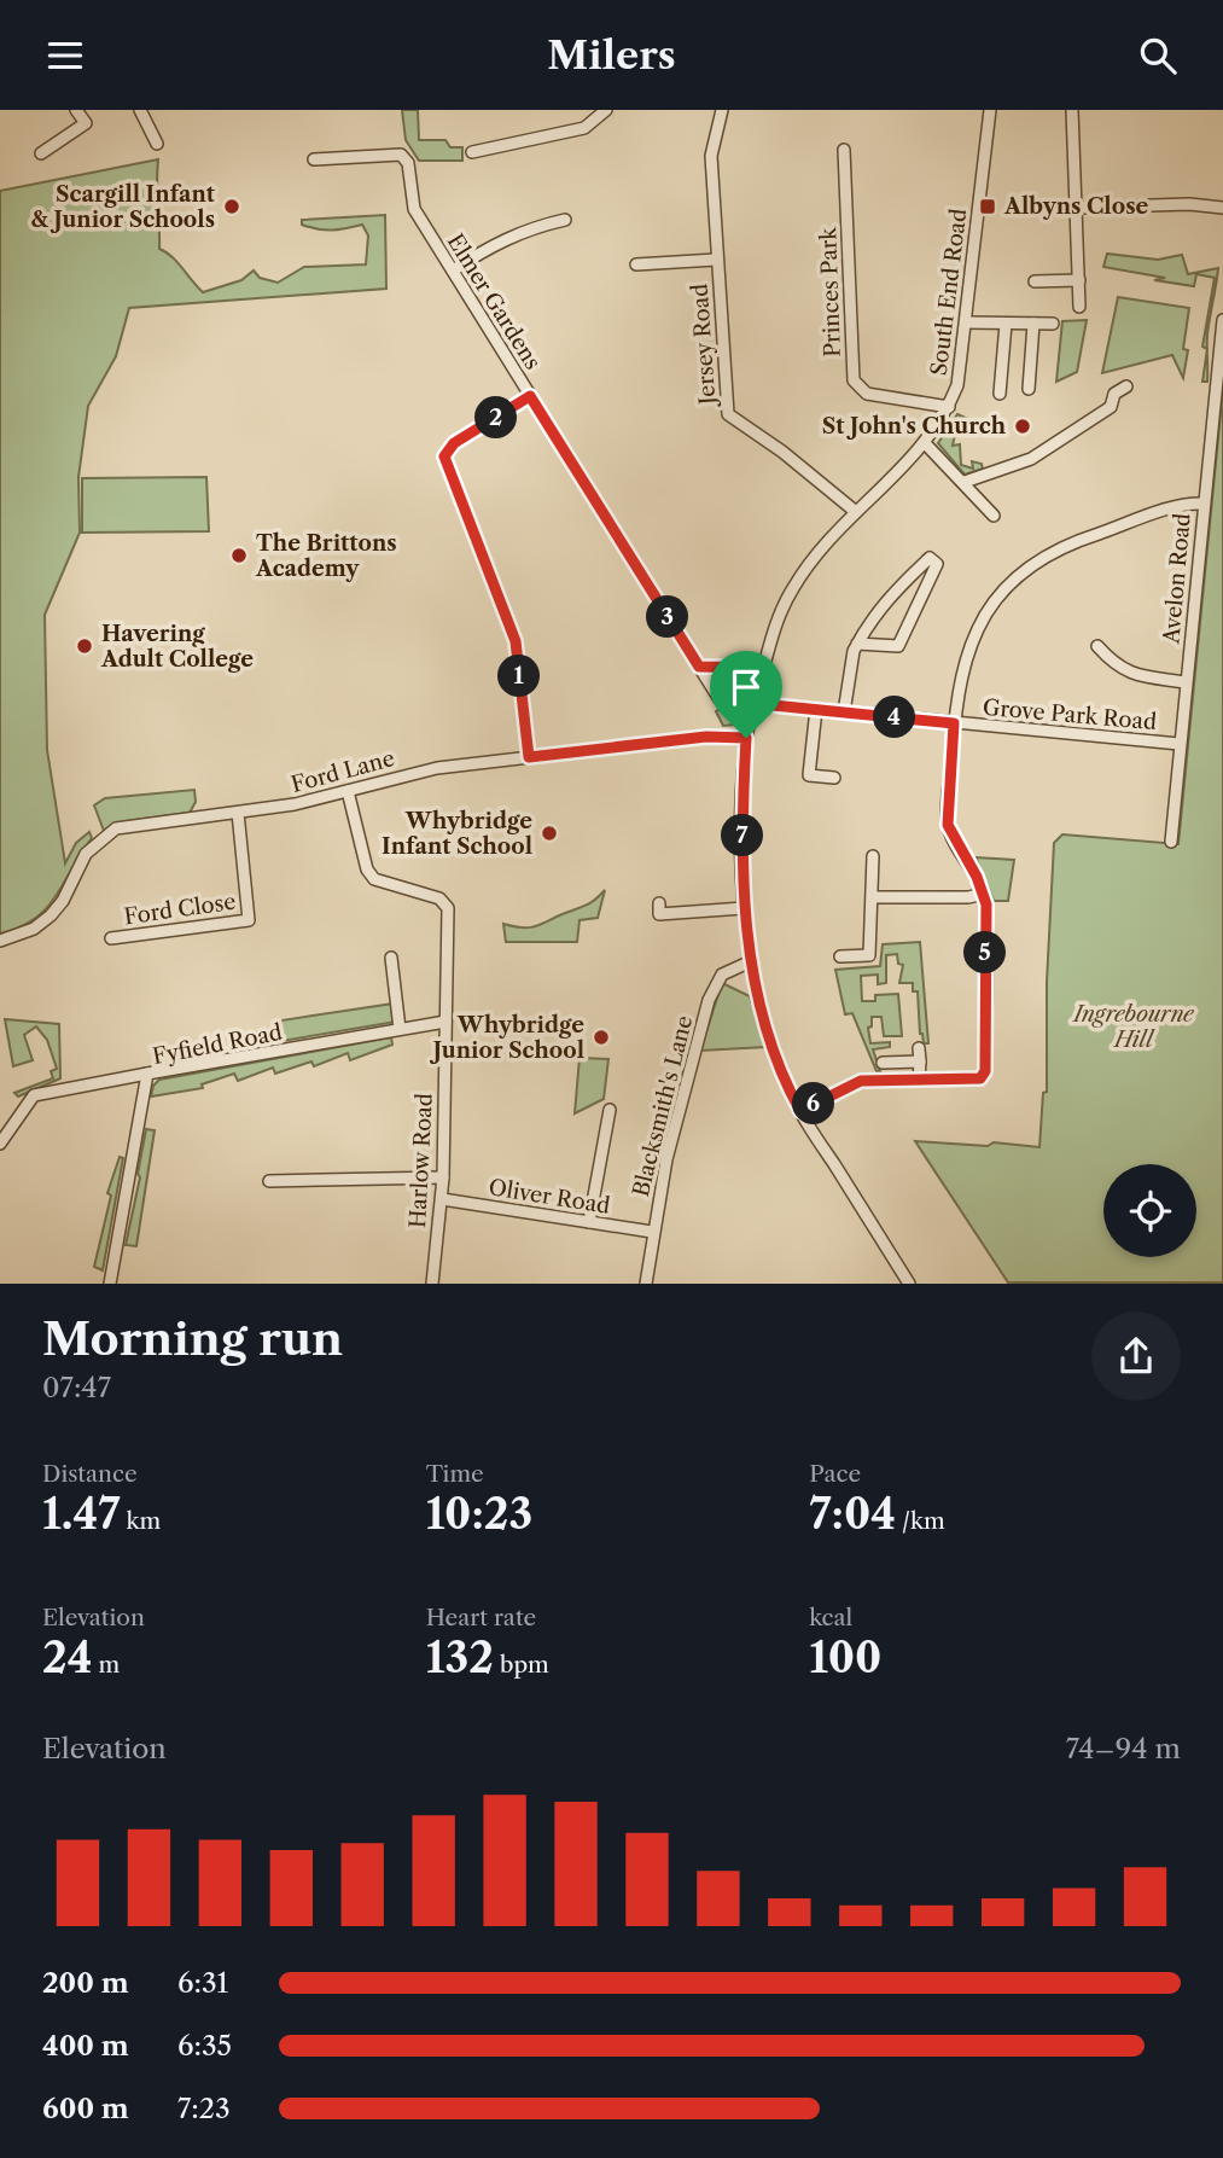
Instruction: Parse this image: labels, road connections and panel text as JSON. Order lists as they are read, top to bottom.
{
  "streets": {
    "street": [
      "Princes Park",
      "South End Road",
      "Elmer Gardens",
      "Jersey Road",
      "Avelon Road",
      "Grove Park Road",
      "Ford Lane",
      "Ford Close",
      "Fyfield Road",
      "Blacksmith's Lane",
      "Harlow Road",
      "Oliver Road"
    ]
  },
  "crossings": [
    ["Princes Park", "South End Road"],
    ["South End Road", "Jersey Road"],
    ["South End Road", "Grove Park Road"],
    ["South End Road", "Ford Lane"],
    ["South End Road", "Blacksmith's Lane"],
    ["Avelon Road", "Grove Park Road"],
    ["Ford Lane", "Ford Close"],
    ["Ford Lane", "Harlow Road"],
    ["Fyfield Road", "Harlow Road"],
    ["Blacksmith's Lane", "Oliver Road"],
    ["Harlow Road", "Oliver Road"]
  ],
  "parks": ["Ingrebourne Hill"],
  "places": {
    "other": [
      "Scargill Infant & Junior Schools",
      "St John's Church",
      "The Brittons Academy",
      "Havering Adult College",
      "Whybridge Infant School",
      "Whybridge Junior School"
    ],
    "transit": ["Albyns Close"]
  },
  "page": {
    "header": "Milers",
    "pins": [
      "2",
      "3",
      "1",
      "4",
      "7",
      "5",
      "6"
    ],
    "heading": ["Morning run", "07:47"],
    "stats": [
      ["Distance", "1.47 km"],
      ["Time", "10:23"],
      ["Pace", "7:04 /km"],
      ["Elevation", "24 m"],
      ["Heart rate", "132 bpm"],
      ["kcal", "100"]
    ],
    "chart": ["Elevation", "74–94 m"],
    "list": [
      {
        "name": "200 m",
        "note": "6:31"
      },
      {
        "name": "400 m",
        "note": "6:35"
      },
      {
        "name": "600 m",
        "note": "7:23"
      }
    ]
  }
}
